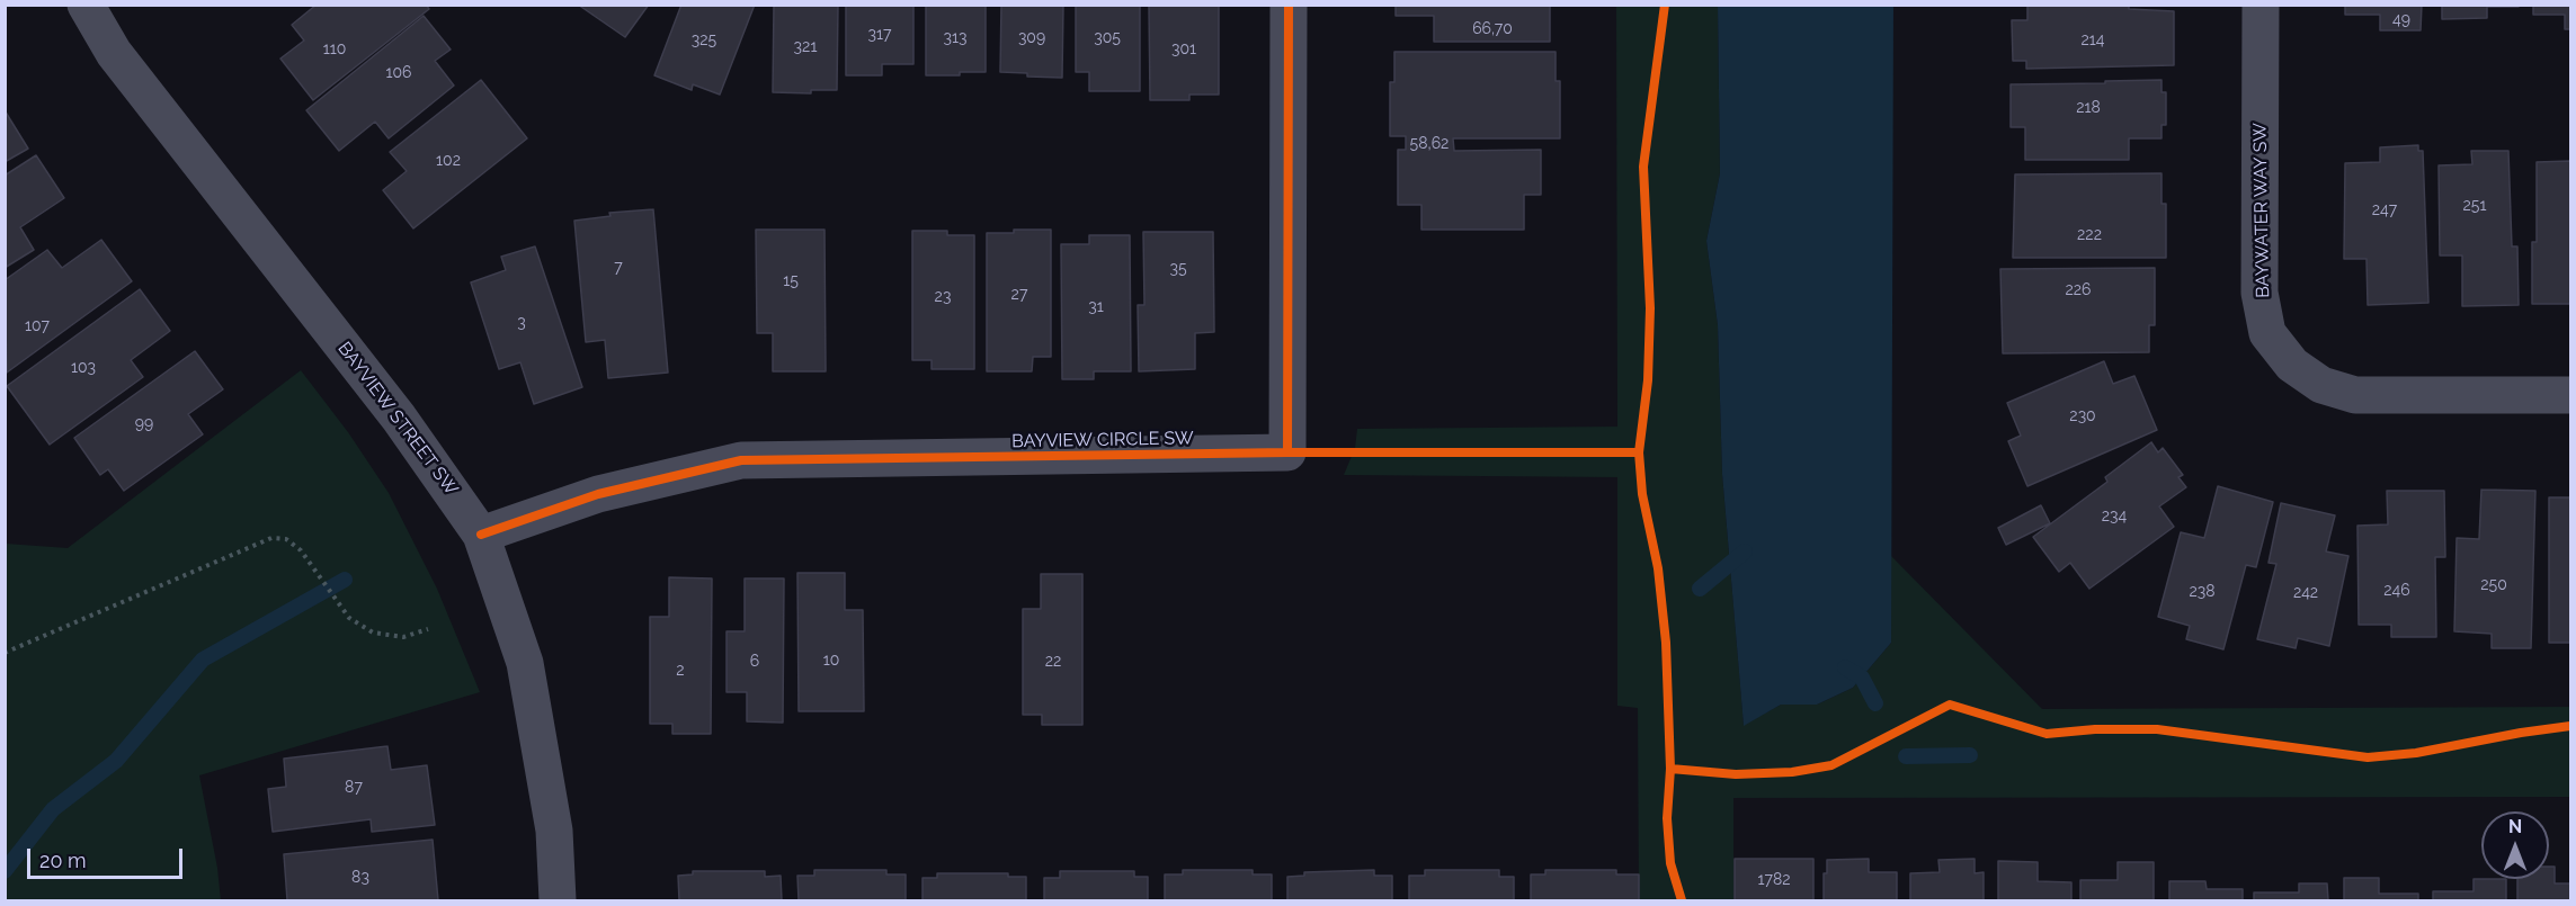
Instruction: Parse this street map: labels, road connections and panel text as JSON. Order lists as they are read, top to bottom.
{
  "streets": {
    "street": ["BAYWATER WAY SW", "BAYVIEW STREET SW", "BAYVIEW CIRCLE SW"]
  },
  "crossings": [
    ["BAYVIEW STREET SW", "BAYVIEW CIRCLE SW"]
  ],
  "house_numbers": [
    "49",
    "66,70",
    "317",
    "313",
    "309",
    "305",
    "325",
    "214",
    "321",
    "110",
    "301",
    "106",
    "218",
    "58,62",
    "102",
    "251",
    "247",
    "222",
    "7",
    "35",
    "15",
    "226",
    "27",
    "23",
    "31",
    "3",
    "107",
    "103",
    "230",
    "99",
    "234",
    "250",
    "246",
    "238",
    "242",
    "10",
    "6",
    "22",
    "2",
    "87",
    "83",
    "1782"
  ],
  "scale_bar": "20 m",
  "north": "top"
}
